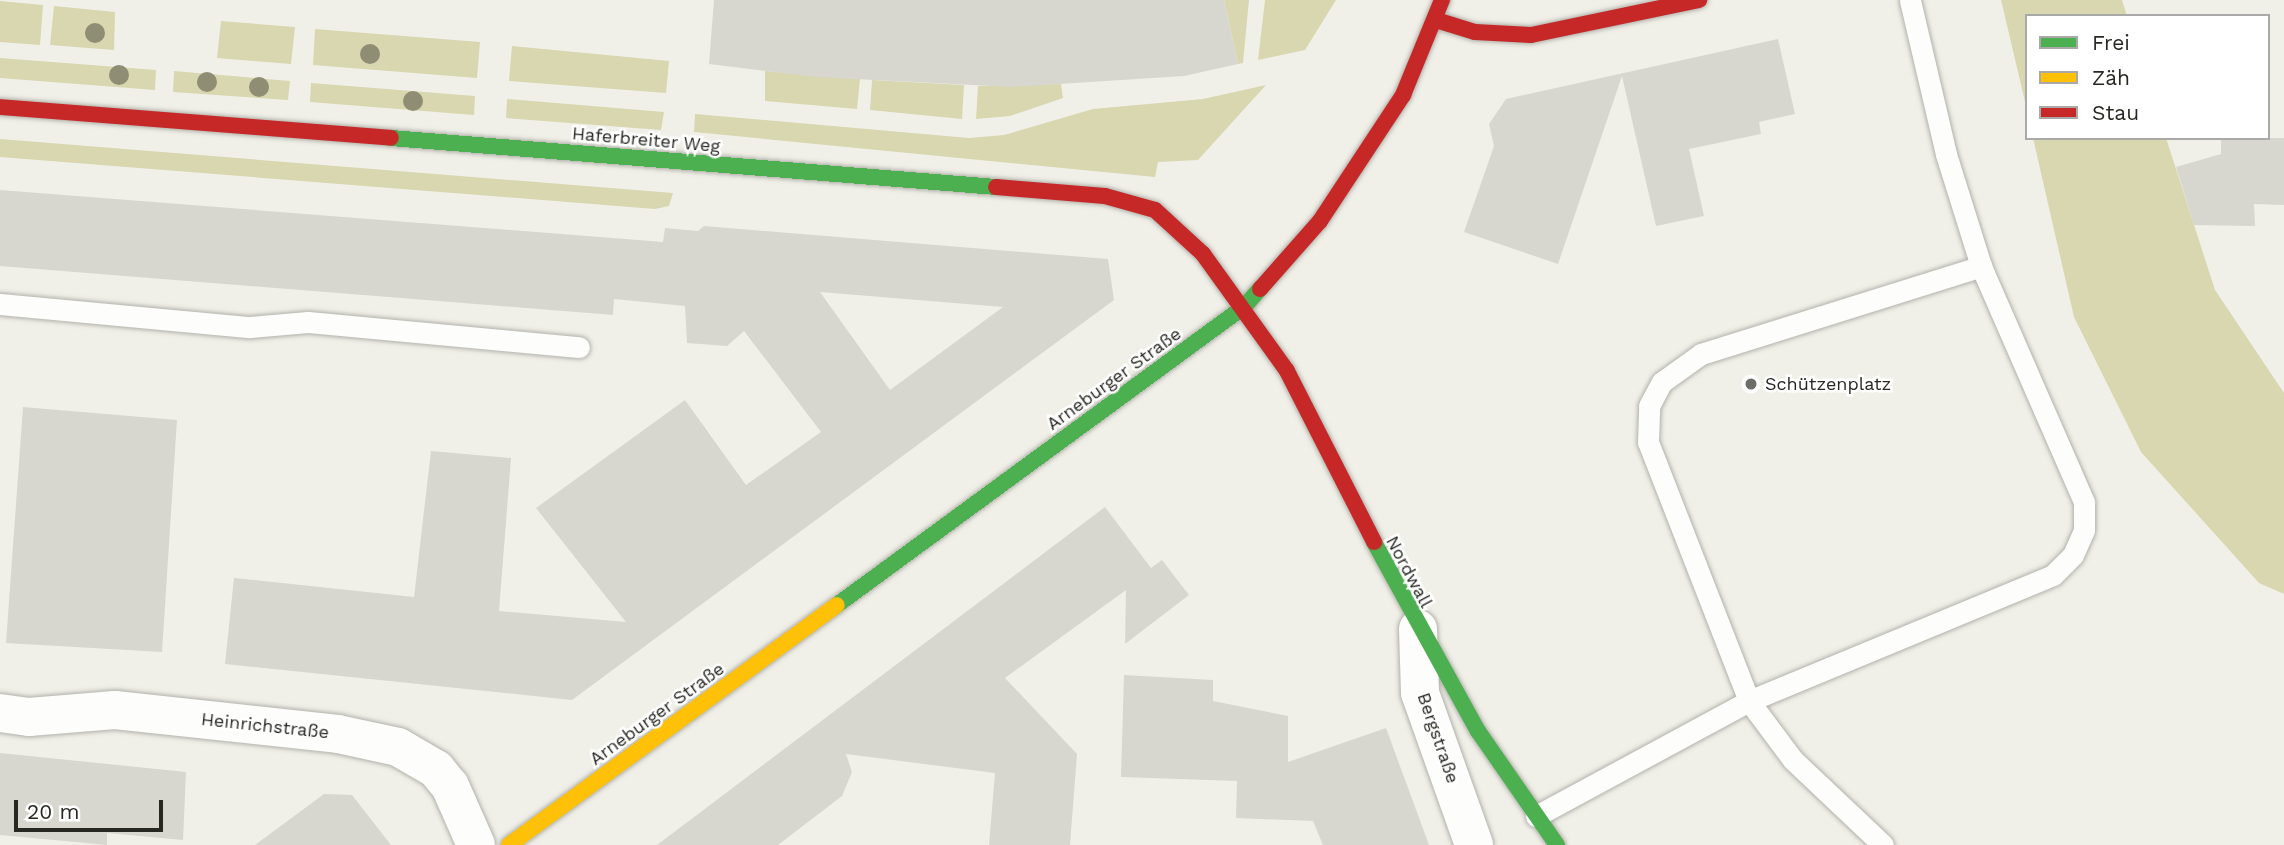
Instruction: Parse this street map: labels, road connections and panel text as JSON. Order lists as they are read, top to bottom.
{
  "streets": {
    "street": [
      "Haferbreiter Weg",
      "Arneburger Straße",
      "Nordwall",
      "Heinrichstraße",
      "Bergstraße"
    ]
  },
  "crossings": [
    ["Haferbreiter Weg", "Arneburger Straße"],
    ["Haferbreiter Weg", "Nordwall"],
    ["Arneburger Straße", "Nordwall"],
    ["Nordwall", "Bergstraße"]
  ],
  "places": ["Schützenplatz"],
  "legend": ["Frei", "Zäh", "Stau"],
  "scale_bar": "20 m"
}
